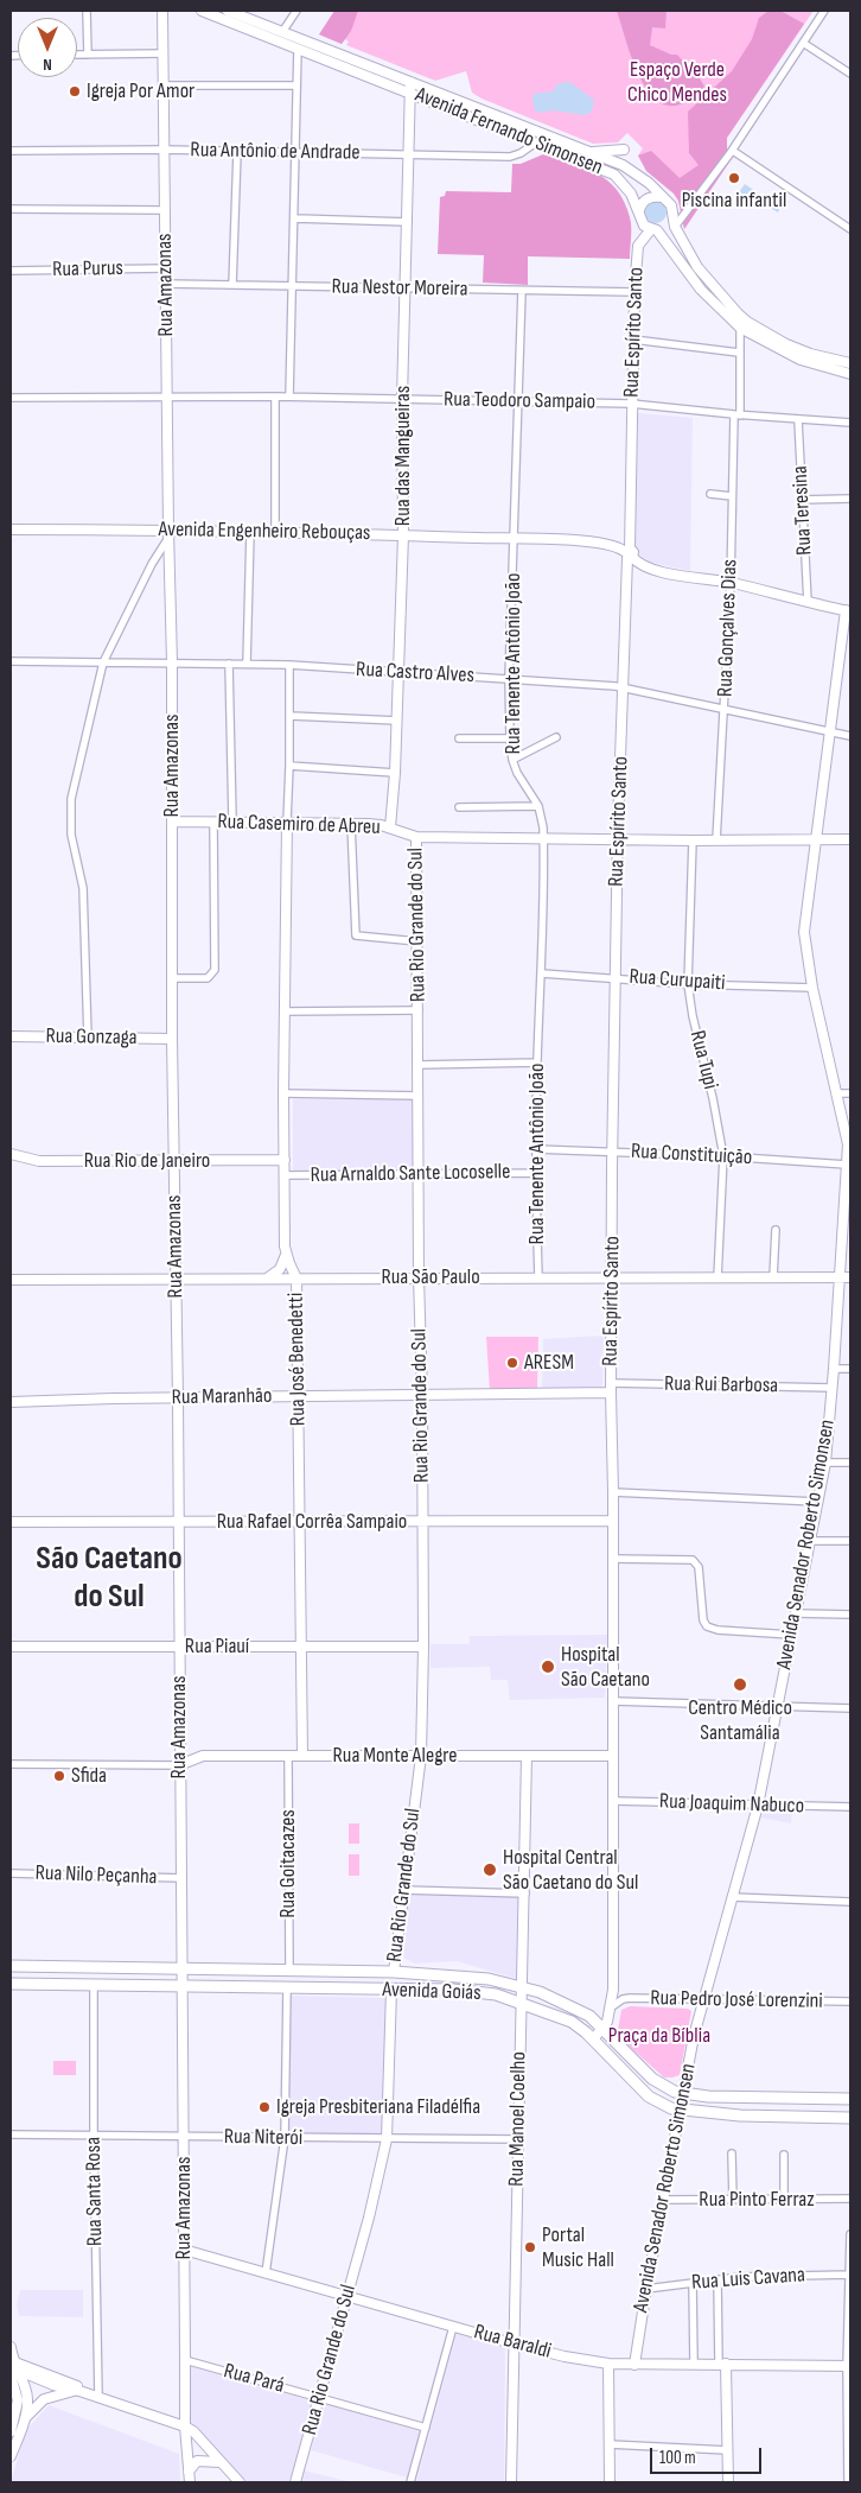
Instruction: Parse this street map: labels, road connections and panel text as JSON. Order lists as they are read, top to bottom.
{
  "streets": {
    "main road": ["Avenida Goiás"],
    "street": [
      "Avenida Fernando Simonsen",
      "Rua Antônio de Andrade",
      "Rua Purus",
      "Rua Amazonas",
      "Rua Nestor Moreira",
      "Rua Espírito Santo",
      "Rua Teodoro Sampaio",
      "Rua das Mangueiras",
      "Rua Teresina",
      "Avenida Engenheiro Rebouças",
      "Rua Gonçalves Dias",
      "Rua Tenente Antônio João",
      "Rua Castro Alves",
      "Rua Casemiro de Abreu",
      "Rua Rio Grande do Sul",
      "Rua Curupaiti",
      "Rua Gonzaga",
      "Rua Tupi",
      "Rua Constituição",
      "Rua Rio de Janeiro",
      "Rua Arnaldo Sante Locoselle",
      "Rua São Paulo",
      "Rua José Benedetti",
      "Rua Rui Barbosa",
      "Rua Maranhão",
      "Rua Rafael Corrêa Sampaio",
      "Avenida Senador Roberto Simonsen",
      "Rua Piauí",
      "Rua Monte Alegre",
      "Rua Joaquim Nabuco",
      "Rua Goitacazes",
      "Rua Nilo Peçanha",
      "Rua Pedro José Lorenzini",
      "Rua Manoel Coelho",
      "Rua Niterói",
      "Rua Santa Rosa",
      "Rua Pinto Ferraz",
      "Rua Luis Cavana",
      "Rua Baraldi",
      "Rua Pará"
    ]
  },
  "crossings": [
    ["Avenida Fernando Simonsen", "Rua Antônio de Andrade"],
    ["Avenida Fernando Simonsen", "Rua Espírito Santo"],
    ["Avenida Fernando Simonsen", "Rua das Mangueiras"],
    ["Avenida Fernando Simonsen", "Rua Gonçalves Dias"],
    ["Rua Antônio de Andrade", "Rua Amazonas"],
    ["Rua Antônio de Andrade", "Rua das Mangueiras"],
    ["Rua Purus", "Rua Amazonas"],
    ["Rua Amazonas", "Rua Nestor Moreira"],
    ["Rua Amazonas", "Rua Teodoro Sampaio"],
    ["Rua Amazonas", "Avenida Engenheiro Rebouças"],
    ["Rua Amazonas", "Rua Castro Alves"],
    ["Rua Amazonas", "Rua Casemiro de Abreu"],
    ["Rua Amazonas", "Rua Gonzaga"],
    ["Rua Amazonas", "Rua Rio de Janeiro"],
    ["Rua Amazonas", "Rua São Paulo"],
    ["Rua Amazonas", "Rua Maranhão"],
    ["Rua Amazonas", "Rua Rafael Corrêa Sampaio"],
    ["Rua Amazonas", "Rua Piauí"],
    ["Rua Amazonas", "Rua Monte Alegre"],
    ["Rua Amazonas", "Rua Nilo Peçanha"],
    ["Rua Amazonas", "Avenida Goiás"],
    ["Rua Amazonas", "Rua Niterói"],
    ["Rua Amazonas", "Rua Baraldi"],
    ["Rua Amazonas", "Rua Pará"],
    ["Rua Nestor Moreira", "Rua Espírito Santo"],
    ["Rua Nestor Moreira", "Rua das Mangueiras"],
    ["Rua Nestor Moreira", "Rua Tenente Antônio João"],
    ["Rua Espírito Santo", "Rua Teodoro Sampaio"],
    ["Rua Espírito Santo", "Avenida Engenheiro Rebouças"],
    ["Rua Espírito Santo", "Rua Castro Alves"],
    ["Rua Espírito Santo", "Rua Casemiro de Abreu"],
    ["Rua Espírito Santo", "Rua Curupaiti"],
    ["Rua Espírito Santo", "Rua Constituição"],
    ["Rua Espírito Santo", "Rua São Paulo"],
    ["Rua Espírito Santo", "Rua Rui Barbosa"],
    ["Rua Espírito Santo", "Rua Maranhão"],
    ["Rua Espírito Santo", "Rua Rafael Corrêa Sampaio"],
    ["Rua Espírito Santo", "Rua Monte Alegre"],
    ["Rua Espírito Santo", "Rua Joaquim Nabuco"],
    ["Rua Espírito Santo", "Avenida Goiás"],
    ["Rua Espírito Santo", "Rua Pedro José Lorenzini"],
    ["Rua Teodoro Sampaio", "Rua das Mangueiras"],
    ["Rua Teodoro Sampaio", "Rua Teresina"],
    ["Rua Teodoro Sampaio", "Rua Gonçalves Dias"],
    ["Rua Teodoro Sampaio", "Rua Tenente Antônio João"],
    ["Rua das Mangueiras", "Avenida Engenheiro Rebouças"],
    ["Rua das Mangueiras", "Rua Castro Alves"],
    ["Rua das Mangueiras", "Rua Casemiro de Abreu"],
    ["Rua Teresina", "Avenida Engenheiro Rebouças"],
    ["Avenida Engenheiro Rebouças", "Rua Gonçalves Dias"],
    ["Avenida Engenheiro Rebouças", "Rua Tenente Antônio João"],
    ["Avenida Engenheiro Rebouças", "Avenida Senador Roberto Simonsen"],
    ["Rua Gonçalves Dias", "Rua Castro Alves"],
    ["Rua Gonçalves Dias", "Rua Casemiro de Abreu"],
    ["Rua Tenente Antônio João", "Rua Castro Alves"],
    ["Rua Tenente Antônio João", "Rua Casemiro de Abreu"],
    ["Rua Tenente Antônio João", "Rua Curupaiti"],
    ["Rua Tenente Antônio João", "Rua Constituição"],
    ["Rua Tenente Antônio João", "Rua Arnaldo Sante Locoselle"],
    ["Rua Tenente Antônio João", "Rua São Paulo"],
    ["Rua Castro Alves", "Avenida Senador Roberto Simonsen"],
    ["Rua Casemiro de Abreu", "Rua Rio Grande do Sul"],
    ["Rua Casemiro de Abreu", "Rua Tupi"],
    ["Rua Casemiro de Abreu", "Rua José Benedetti"],
    ["Rua Casemiro de Abreu", "Avenida Senador Roberto Simonsen"],
    ["Rua Rio Grande do Sul", "Rua Arnaldo Sante Locoselle"],
    ["Rua Rio Grande do Sul", "Rua São Paulo"],
    ["Rua Rio Grande do Sul", "Rua Maranhão"],
    ["Rua Rio Grande do Sul", "Rua Rafael Corrêa Sampaio"],
    ["Rua Rio Grande do Sul", "Rua Piauí"],
    ["Rua Rio Grande do Sul", "Rua Monte Alegre"],
    ["Rua Rio Grande do Sul", "Avenida Goiás"],
    ["Rua Rio Grande do Sul", "Rua Niterói"],
    ["Rua Rio Grande do Sul", "Rua Baraldi"],
    ["Rua Rio Grande do Sul", "Rua Pará"],
    ["Rua Curupaiti", "Rua Tupi"],
    ["Rua Curupaiti", "Avenida Senador Roberto Simonsen"],
    ["Rua Tupi", "Rua Constituição"],
    ["Rua Tupi", "Rua São Paulo"],
    ["Rua Constituição", "Avenida Senador Roberto Simonsen"],
    ["Rua Rio de Janeiro", "Rua José Benedetti"],
    ["Rua Arnaldo Sante Locoselle", "Rua José Benedetti"],
    ["Rua São Paulo", "Rua José Benedetti"],
    ["Rua São Paulo", "Avenida Senador Roberto Simonsen"],
    ["Rua José Benedetti", "Rua Maranhão"],
    ["Rua José Benedetti", "Rua Rafael Corrêa Sampaio"],
    ["Rua José Benedetti", "Rua Piauí"],
    ["Rua José Benedetti", "Rua Monte Alegre"],
    ["Rua Rui Barbosa", "Rua Maranhão"],
    ["Rua Rui Barbosa", "Avenida Senador Roberto Simonsen"],
    ["Avenida Senador Roberto Simonsen", "Rua Joaquim Nabuco"],
    ["Avenida Senador Roberto Simonsen", "Avenida Goiás"],
    ["Avenida Senador Roberto Simonsen", "Rua Pedro José Lorenzini"],
    ["Avenida Senador Roberto Simonsen", "Rua Pinto Ferraz"],
    ["Avenida Senador Roberto Simonsen", "Rua Luis Cavana"],
    ["Avenida Senador Roberto Simonsen", "Rua Baraldi"],
    ["Rua Monte Alegre", "Rua Goitacazes"],
    ["Rua Monte Alegre", "Rua Manoel Coelho"],
    ["Rua Goitacazes", "Avenida Goiás"],
    ["Avenida Goiás", "Rua Manoel Coelho"],
    ["Avenida Goiás", "Rua Santa Rosa"],
    ["Rua Manoel Coelho", "Rua Niterói"],
    ["Rua Manoel Coelho", "Rua Baraldi"],
    ["Rua Niterói", "Rua Santa Rosa"]
  ],
  "districts": ["São Caetano do Sul"],
  "parks": ["Espaço Verde Chico Mendes", "Praça da Bíblia"],
  "places": [
    "Igreja Por Amor",
    "Piscina infantil",
    "ARESM",
    "Hospital São Caetano",
    "Centro Médico Santamália",
    "Sfida",
    "Hospital Central São Caetano do Sul",
    "Igreja Presbiteriana Filadélfia",
    "Portal Music Hall"
  ],
  "scale_bar": "100 m",
  "north": "bottom"
}
